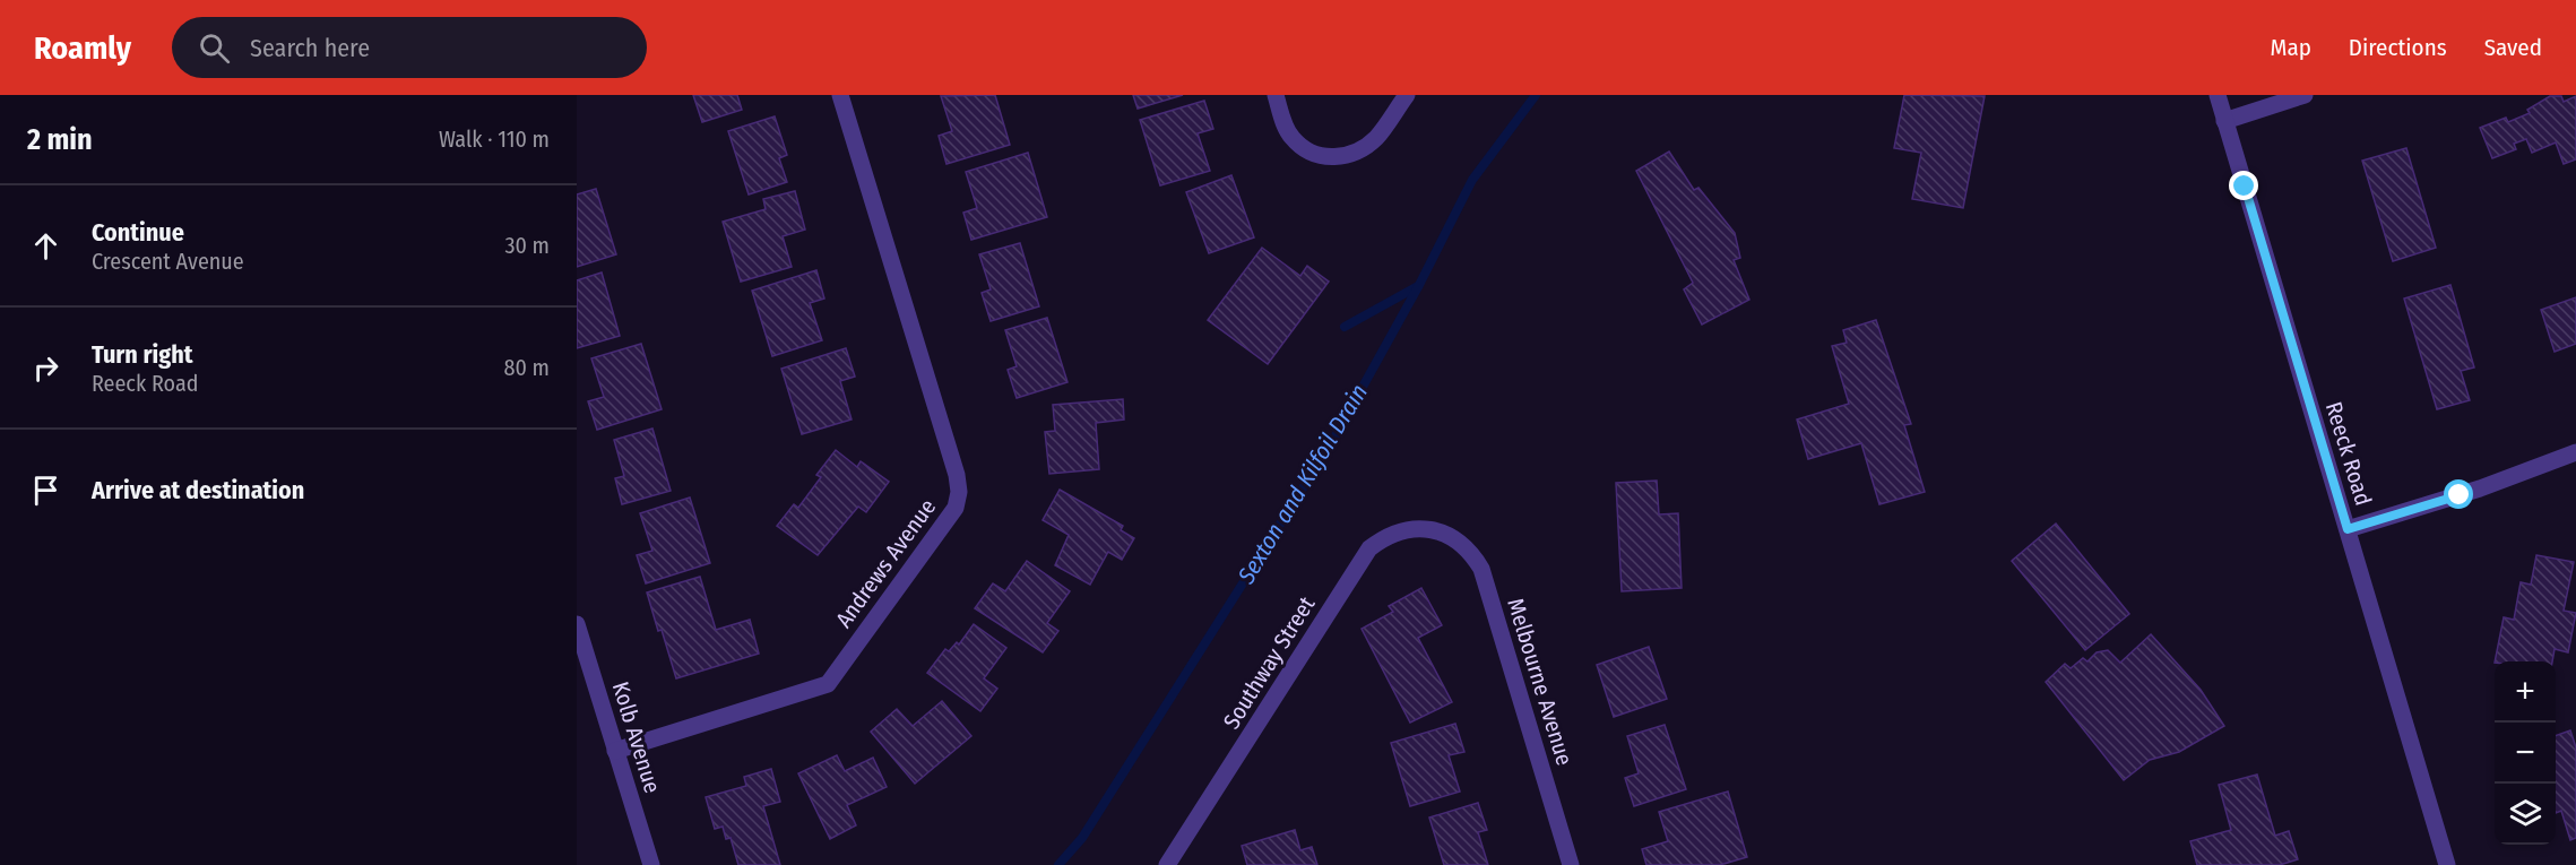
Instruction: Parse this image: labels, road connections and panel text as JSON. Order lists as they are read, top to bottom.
{
  "streets": {
    "street": [
      "Reeck Road",
      "Andrews Avenue",
      "Southway Street",
      "Melbourne Avenue",
      "Kolb Avenue"
    ]
  },
  "crossings": [
    ["Andrews Avenue", "Kolb Avenue"],
    ["Southway Street", "Melbourne Avenue"]
  ],
  "water": ["Sexton and Kilfoil Drain"],
  "page": {
    "header": "Roamly",
    "search": "Search here",
    "nav": ["Map", "Directions", "Saved"],
    "heading": ["2 min", "Walk · 110 m"],
    "list": [
      ["Continue", "Crescent Avenue", "30 m"],
      ["Turn right", "Reeck Road", "80 m"],
      "Arrive at destination"
    ],
    "map_buttons": ["+", "−"]
  }
}
